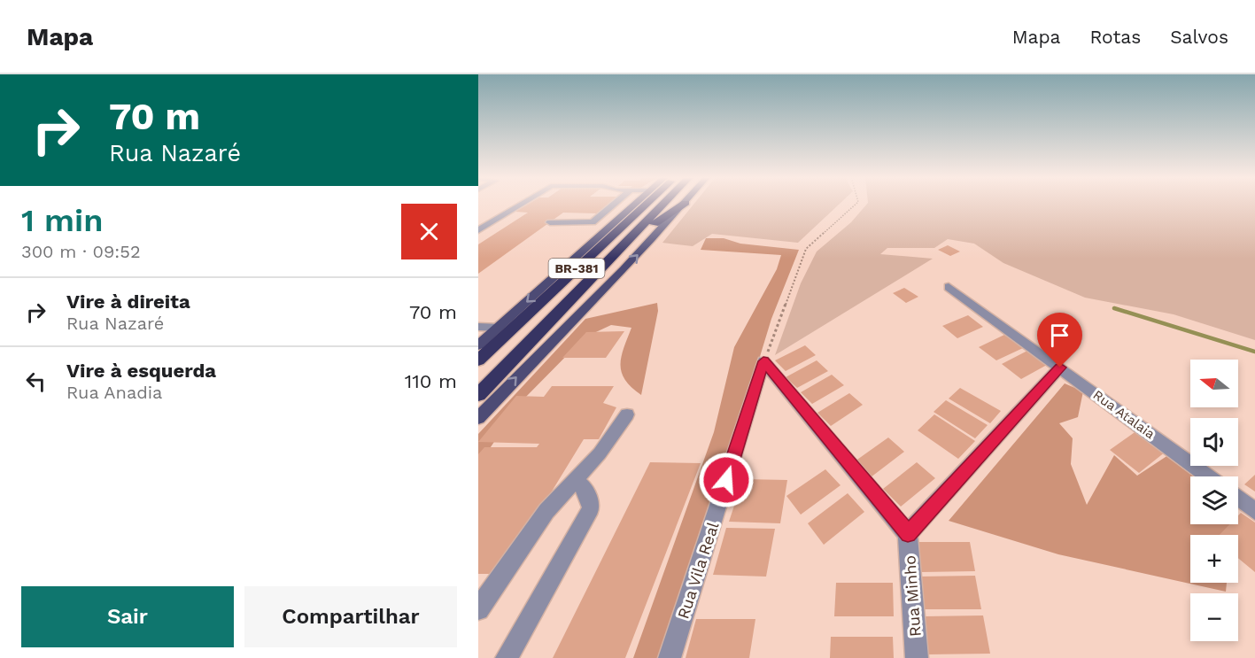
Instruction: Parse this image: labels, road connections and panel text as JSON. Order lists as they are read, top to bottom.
{
  "streets": {
    "highway": ["BR-381"],
    "street": ["Rua Atalaia", "Rua Vila Real", "Rua Minho"]
  },
  "north": "left",
  "page": {
    "header": "Mapa",
    "nav": ["Mapa", "Rotas", "Salvos"],
    "turn": ["70 m", "Rua Nazaré"],
    "heading": ["1 min", "300 m · 09:52"],
    "list": [
      {
        "name": "Vire à direita",
        "note": "Rua Nazaré",
        "value": "70 m"
      },
      {
        "name": "Vire à esquerda",
        "note": "Rua Anadia",
        "value": "110 m"
      }
    ],
    "map_buttons": ["+", "−"],
    "buttons": ["Sair", "Compartilhar"]
  }
}
